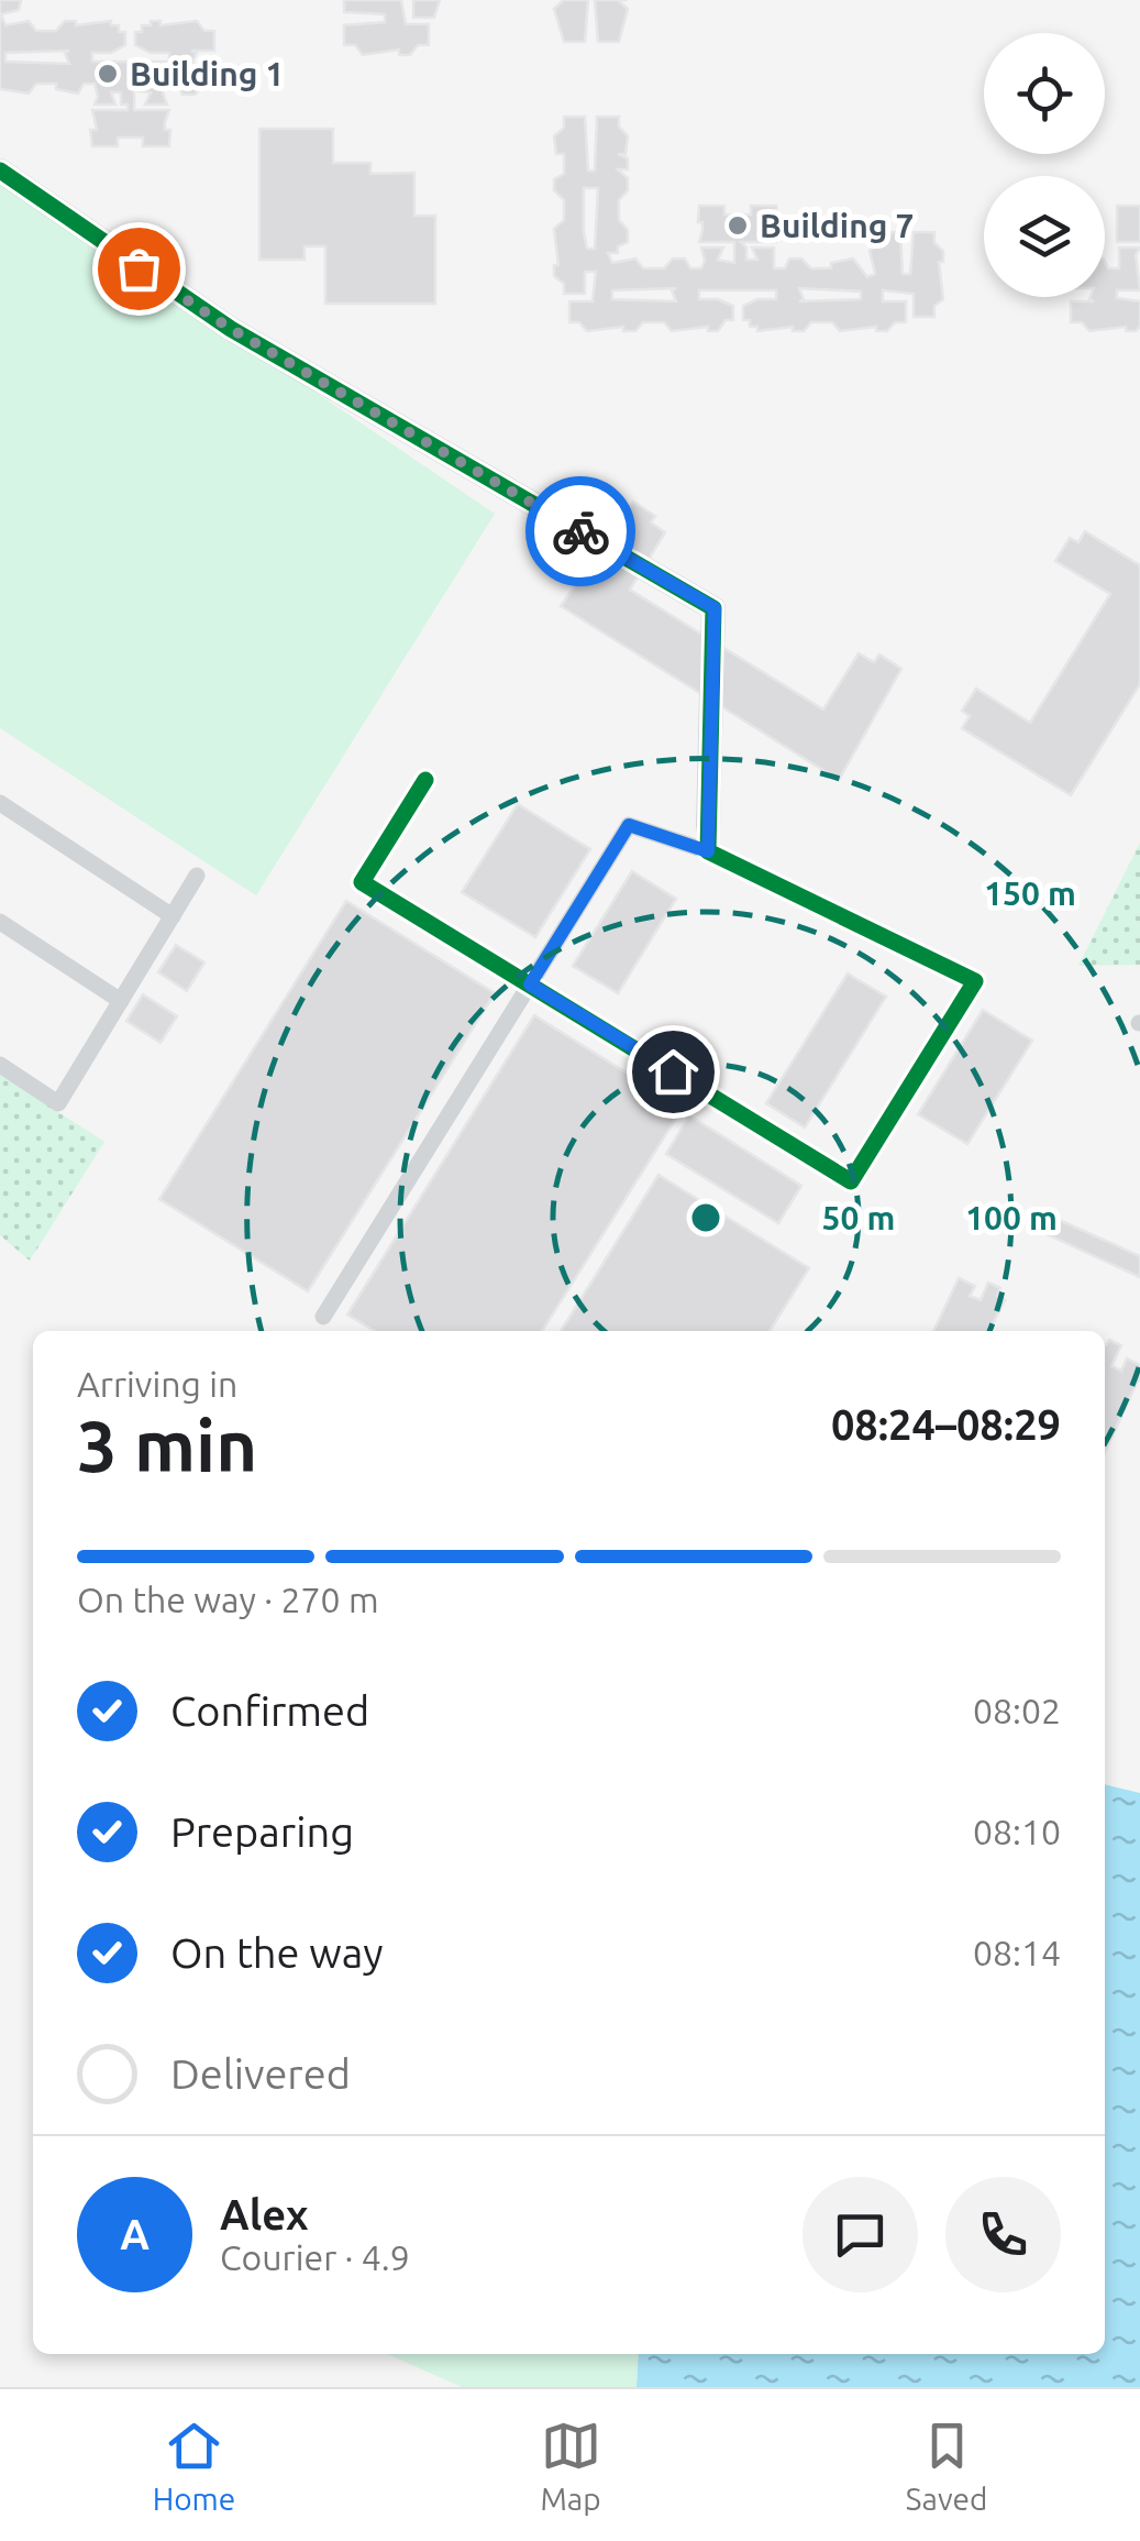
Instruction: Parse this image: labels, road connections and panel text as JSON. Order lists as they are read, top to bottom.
{
  "places": ["Building 1", "Building 7"],
  "page": {
    "heading": ["3 min", "Arriving in", "08:24–08:29"],
    "panel": ["Alex", "Courier · 4.9"],
    "bar": "On the way · 270 m",
    "list": [
      ["Confirmed", "08:02"],
      ["Preparing", "08:10"],
      ["On the way", "08:14"],
      "Delivered"
    ],
    "round": "A",
    "tabs": ["Home", "Map", "Saved"]
  },
  "rings": ["150 m", "50 m", "100 m"]
}
